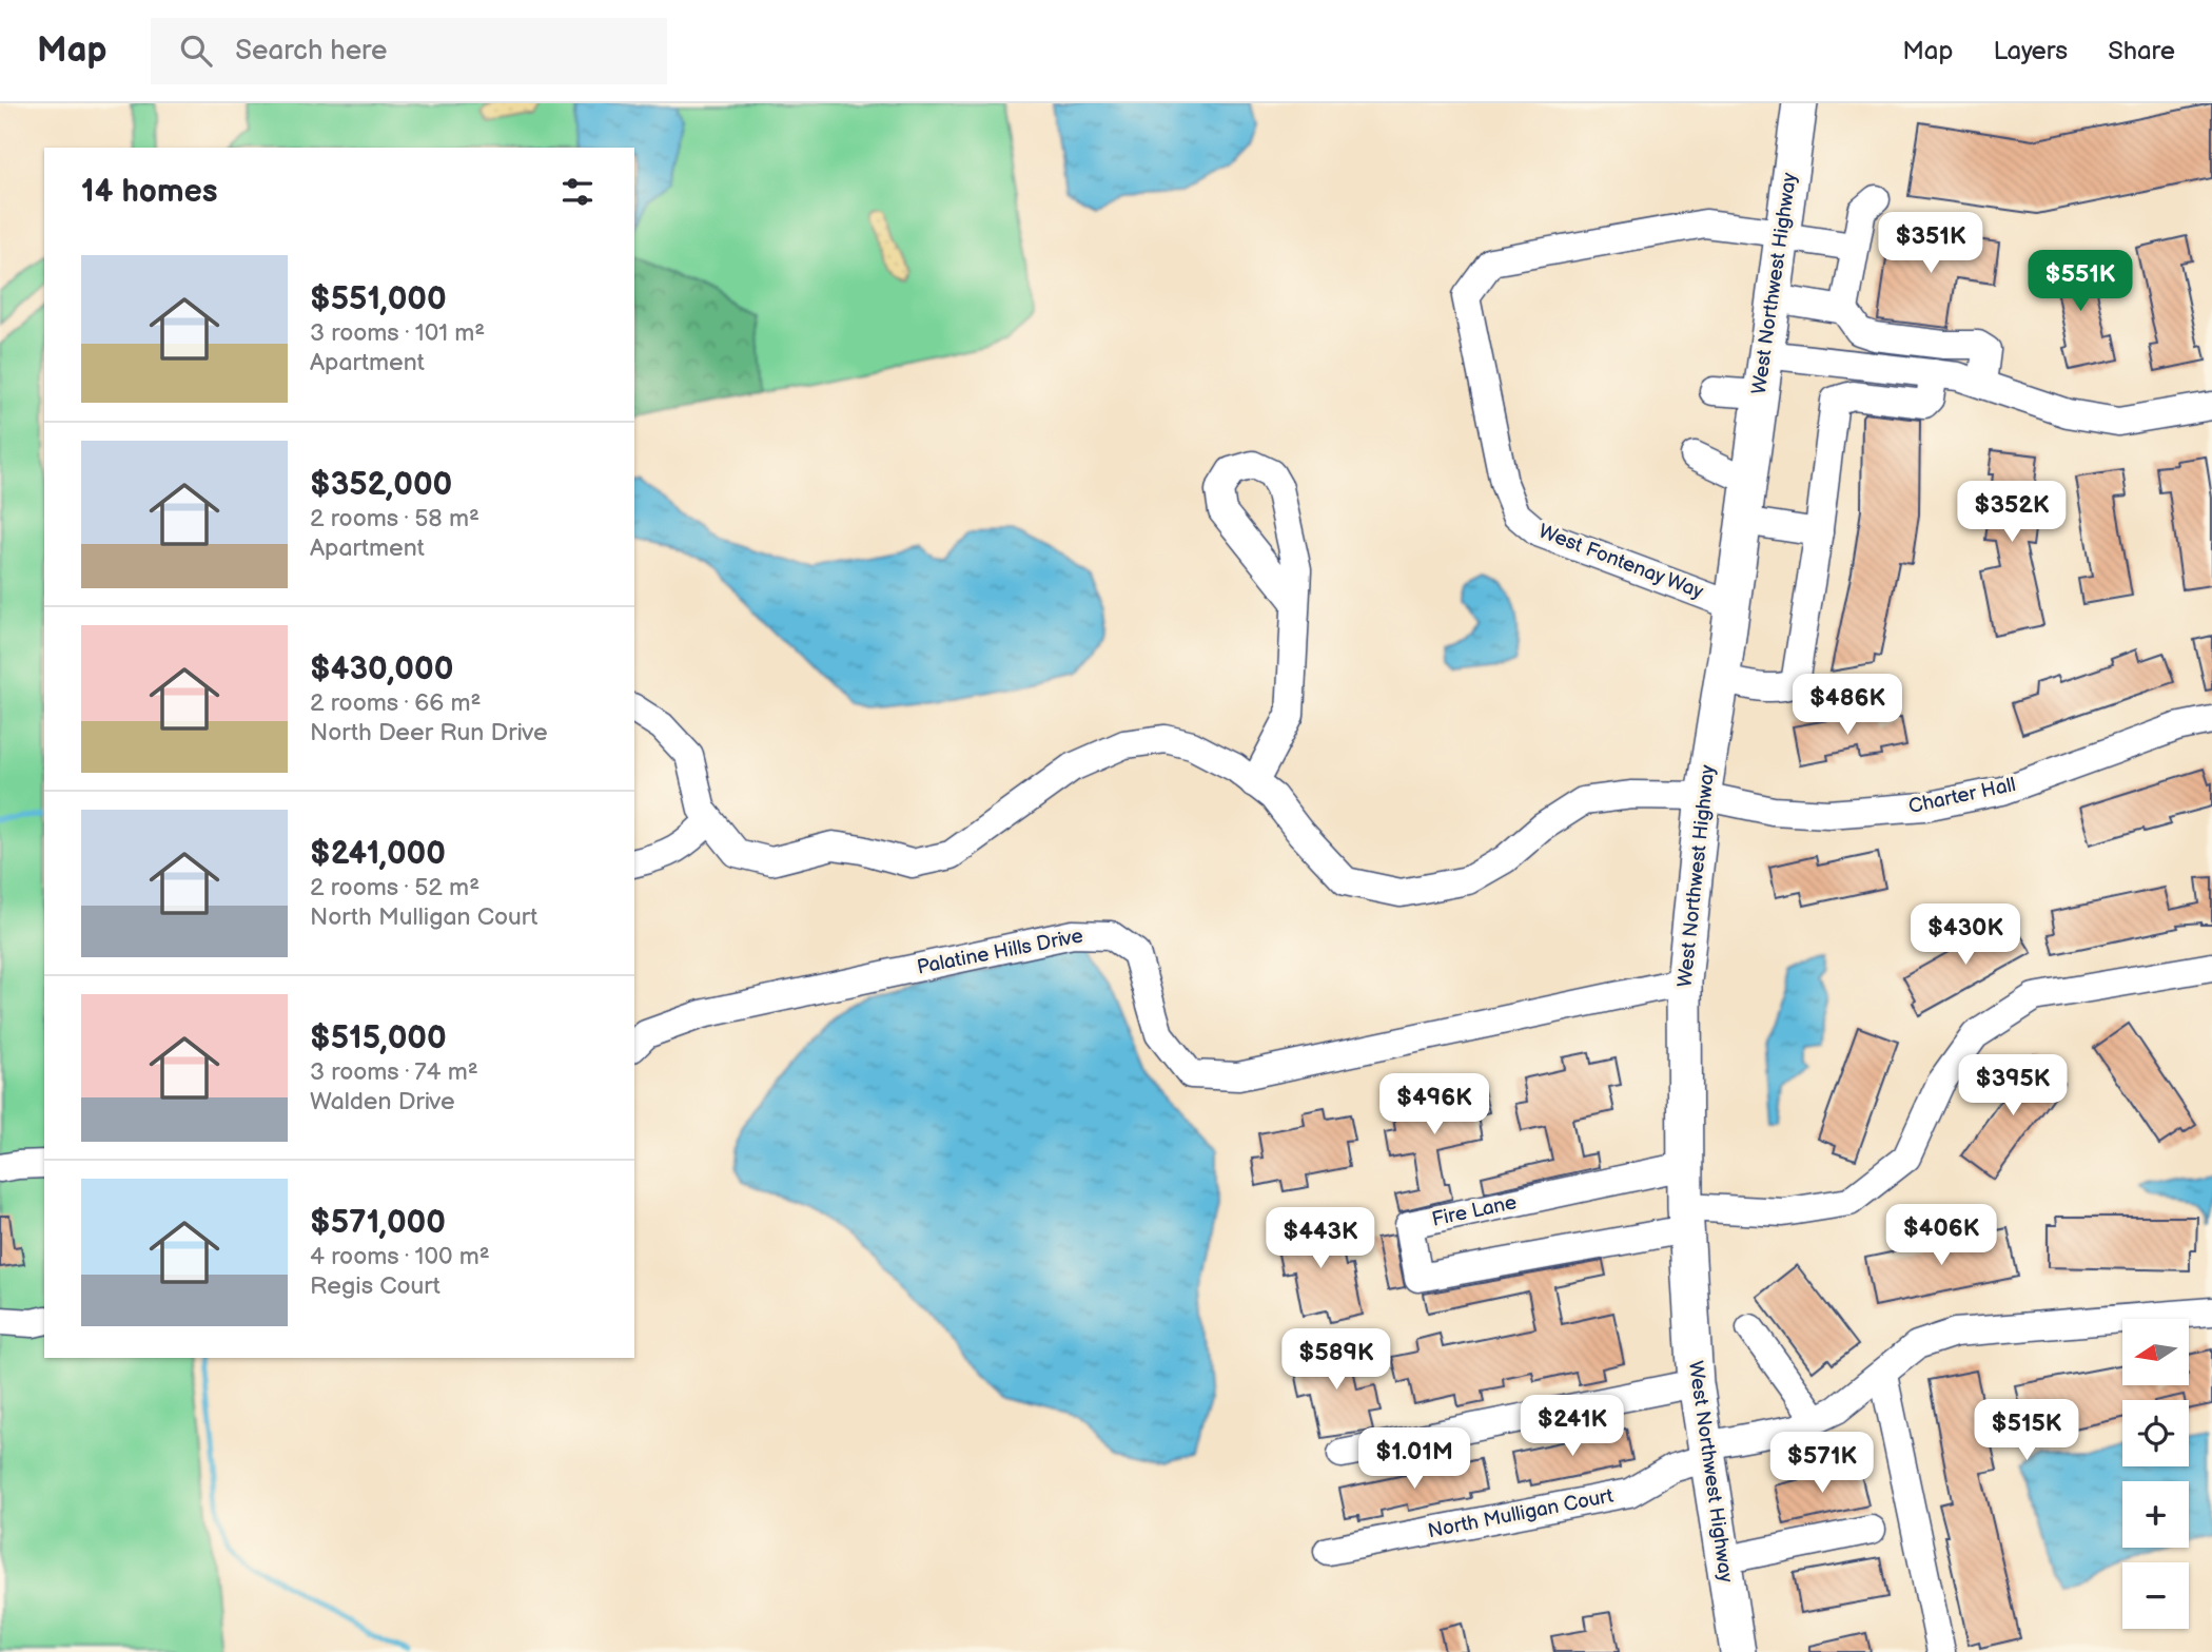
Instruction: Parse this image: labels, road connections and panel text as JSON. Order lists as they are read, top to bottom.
{
  "streets": {
    "main road": ["West Northwest Highway"],
    "street": [
      "West Fontenay Way",
      "Charter Hall",
      "Palatine Hills Drive",
      "Fire Lane",
      "North Mulligan Court"
    ]
  },
  "crossings": [
    ["West Northwest Highway", "West Fontenay Way"],
    ["West Northwest Highway", "Charter Hall"],
    ["West Northwest Highway", "Palatine Hills Drive"],
    ["West Northwest Highway", "Fire Lane"],
    ["West Northwest Highway", "North Mulligan Court"]
  ],
  "north": "left",
  "page": {
    "header": "Map",
    "search": "Search here",
    "nav": ["Map", "Layers", "Share"],
    "heading": "14 homes",
    "price": [
      "$351K",
      "$551K",
      "$352K",
      "$486K",
      "$430K",
      "$395K",
      "$496K",
      "$406K",
      "$443K",
      "$589K",
      "$241K",
      "$515K",
      "$1.01M",
      "$571K"
    ],
    "list": [
      {
        "name": "$551,000",
        "note": "3 rooms · 101 m² · Apartment"
      },
      {
        "name": "$352,000",
        "note": "2 rooms · 58 m² · Apartment"
      },
      {
        "name": "$430,000",
        "note": "2 rooms · 66 m² · North Deer Run Drive"
      },
      {
        "name": "$241,000",
        "note": "2 rooms · 52 m² · North Mulligan Court"
      },
      {
        "name": "$515,000",
        "note": "3 rooms · 74 m² · Walden Drive"
      },
      {
        "name": "$571,000",
        "note": "4 rooms · 100 m² · Regis Court"
      }
    ],
    "map_buttons": ["+", "−"]
  }
}
